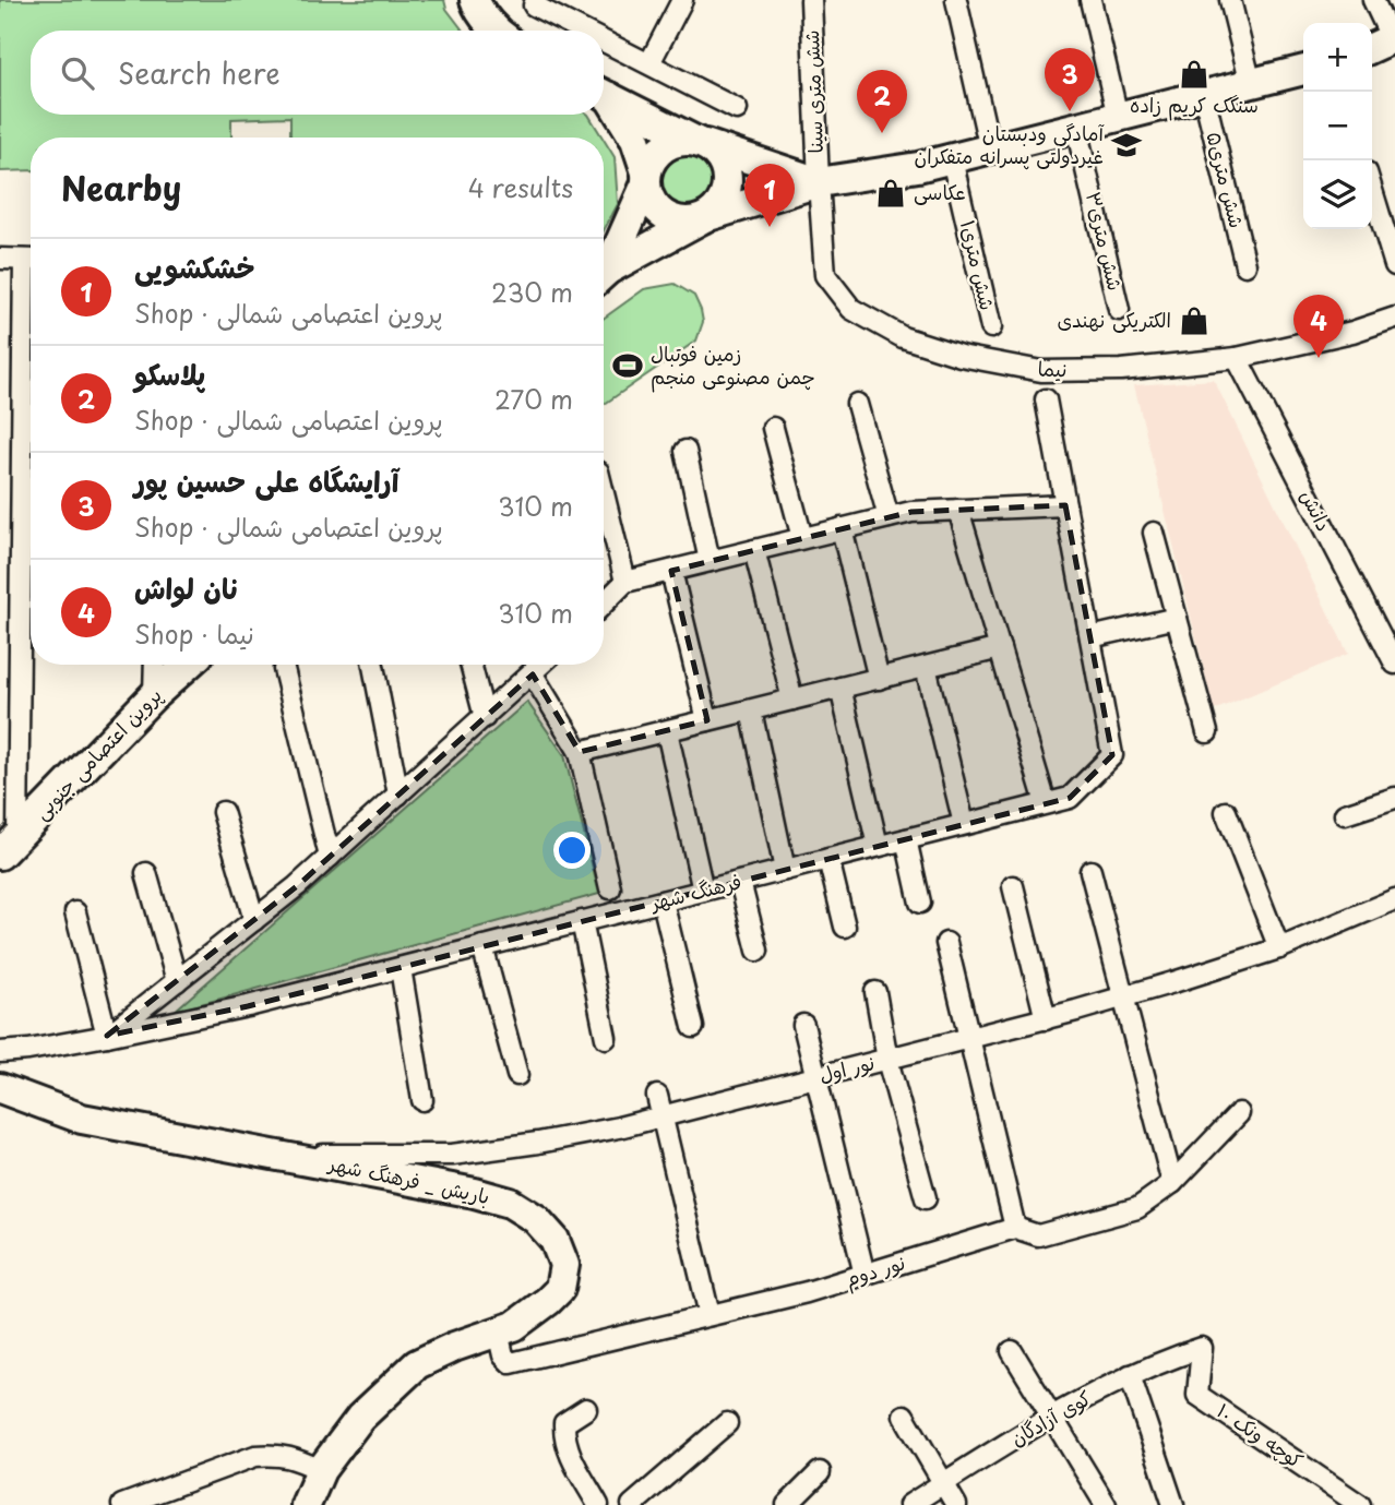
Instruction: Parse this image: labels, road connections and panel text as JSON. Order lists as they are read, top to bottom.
{
  "streets": {
    "main road": ["پروین اعتصامی جنوبی", "باریش _ فرهنگ شهر"],
    "street": [
      "شش متری سینا",
      "۵شش متری",
      "شش متری۳",
      "شش متری۱",
      "نیما",
      "دانش",
      "فرهنگ شهر",
      "نور اول",
      "نور دوم",
      "کوی آزادگان",
      "کوچه ونک ۱۰"
    ]
  },
  "crossings": [
    ["شش متری سینا", "نیما"],
    ["نیما", "دانش"],
    ["نور اول", "باریش _ فرهنگ شهر"],
    ["باریش _ فرهنگ شهر", "نور دوم"],
    ["کوی آزادگان", "کوچه ونک ۱۰"]
  ],
  "places": {
    "shop": ["سنگک کریم زاده", "عکاسی", "الکتریکی نهندی"],
    "school or university": ["آمادگی ودبستان غیردولتی پسرانه متفکران"],
    "sports": ["زمین فوتبال چمن مصنوعی منجم"]
  },
  "page": {
    "map_buttons": ["+", "−"],
    "search": "Search here",
    "pins": [
      "3",
      "2",
      "1",
      "4"
    ],
    "heading": ["Nearby", "4 results"],
    "list": [
      {
        "mark": "1",
        "name": "خشکشویی",
        "note": "Shop · پروین اعتصامی شمالی",
        "value": "230 m"
      },
      {
        "mark": "2",
        "name": "پلاسکو",
        "note": "Shop · پروین اعتصامی شمالی",
        "value": "270 m"
      },
      {
        "mark": "3",
        "name": "آرایشگاه علی حسین پور",
        "note": "Shop · پروین اعتصامی شمالی",
        "value": "310 m"
      },
      {
        "mark": "4",
        "name": "نان لواش",
        "note": "Shop · نیما",
        "value": "310 m"
      }
    ]
  }
}
